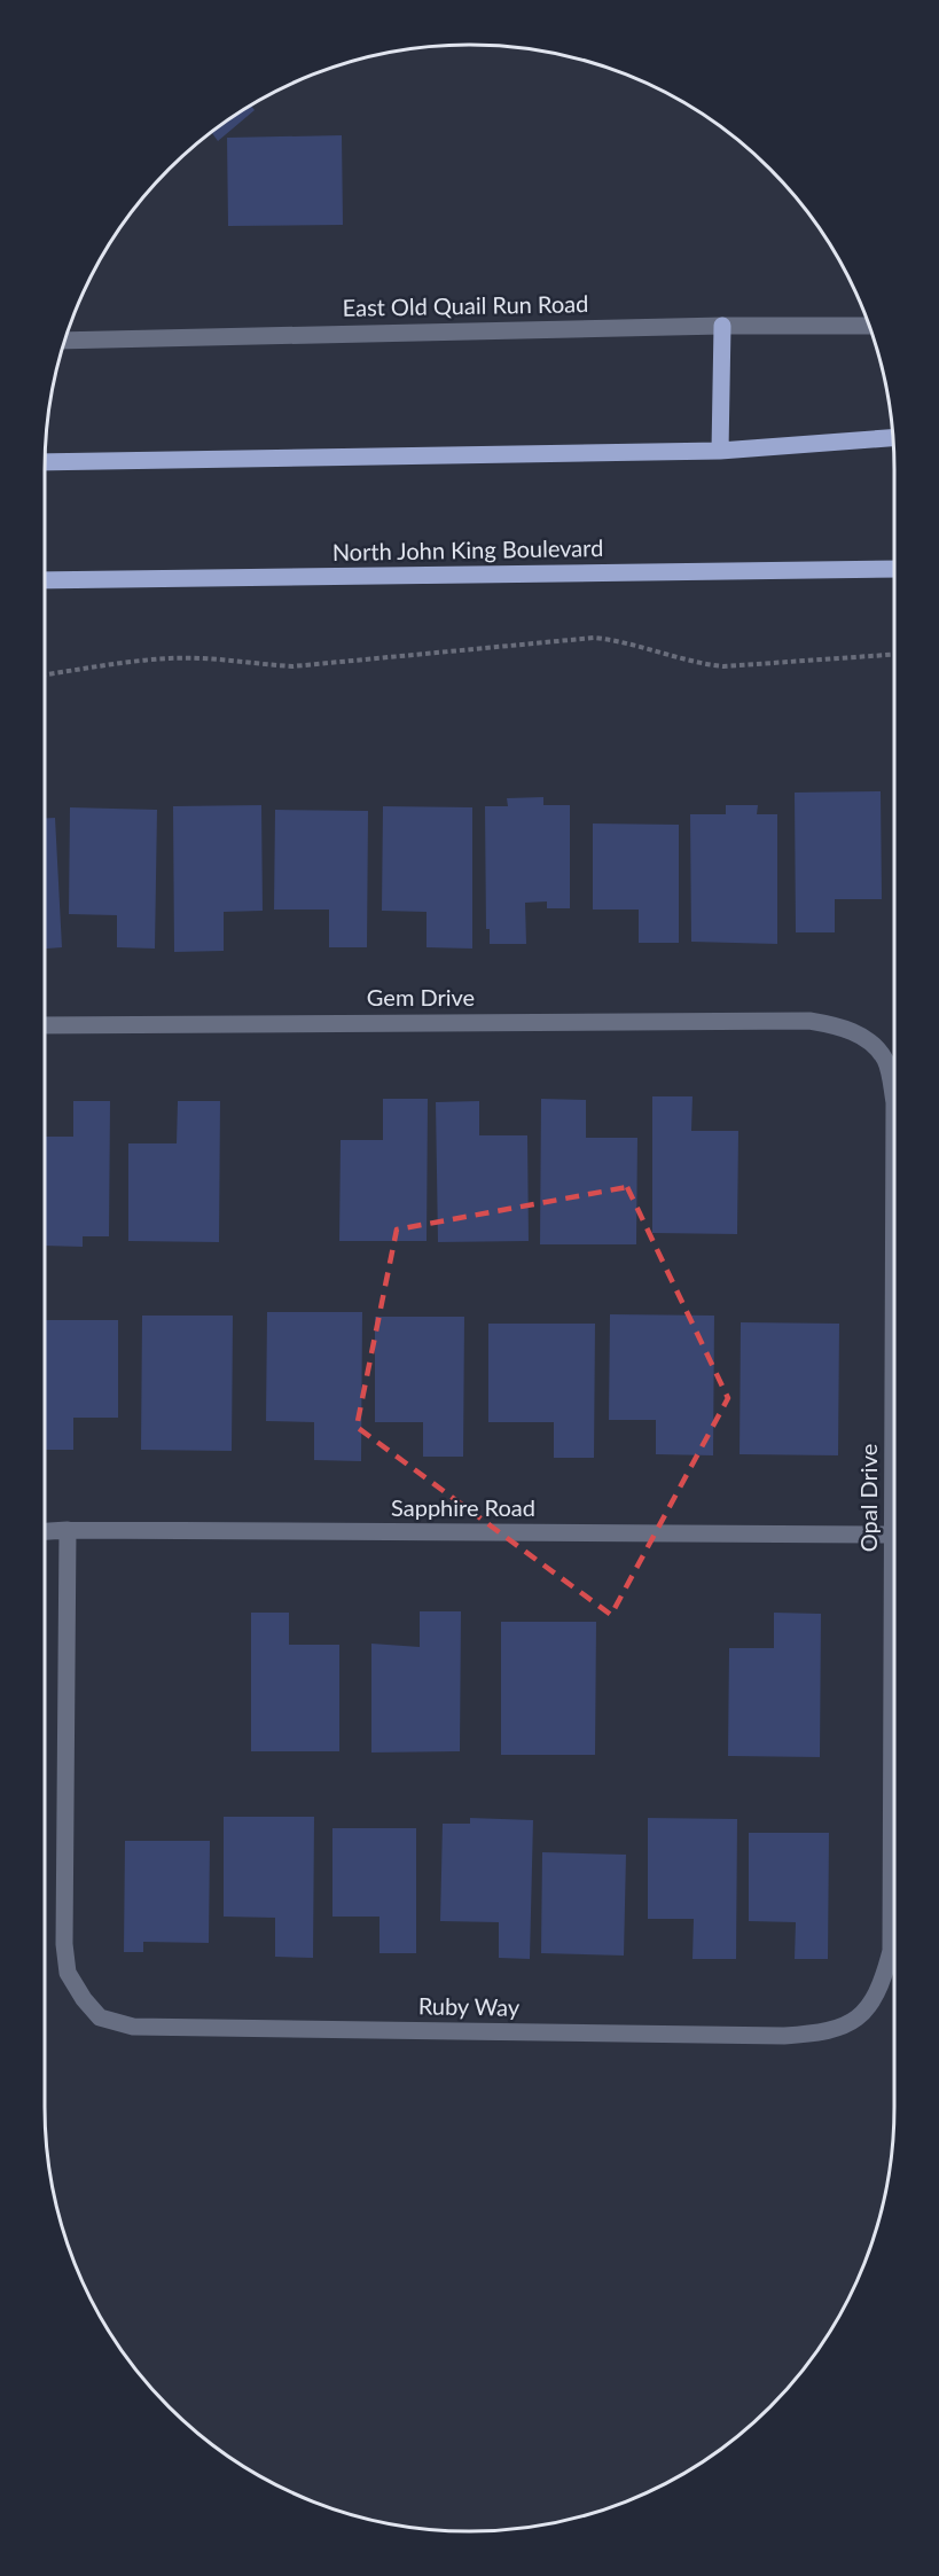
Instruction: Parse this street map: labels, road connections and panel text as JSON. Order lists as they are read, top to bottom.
{
  "streets": {
    "main road": ["North John King Boulevard"],
    "street": [
      "East Old Quail Run Road",
      "Gem Drive",
      "Opal Drive",
      "Sapphire Road",
      "Ruby Way"
    ]
  },
  "crossings": [
    ["Gem Drive", "Opal Drive"],
    ["Opal Drive", "Sapphire Road"],
    ["Opal Drive", "Ruby Way"],
    ["Sapphire Road", "Ruby Way"]
  ]
}
